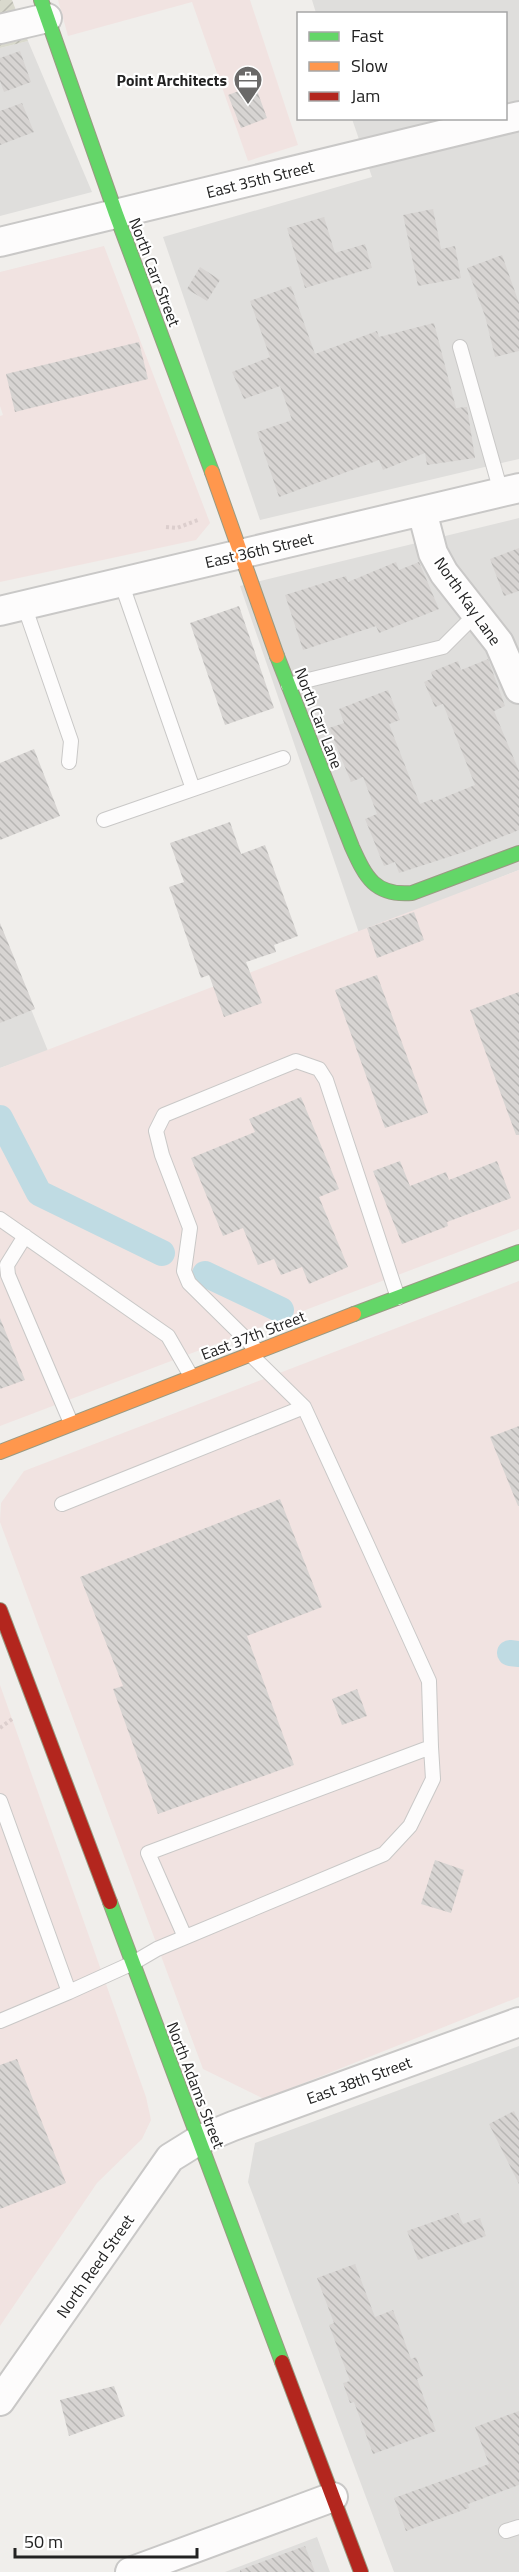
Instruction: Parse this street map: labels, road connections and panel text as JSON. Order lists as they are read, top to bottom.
{
  "streets": {
    "street": [
      "East 35th Street",
      "North Carr Street",
      "East 36th Street",
      "North Kay Lane",
      "North Carr Lane",
      "East 37th Street",
      "East 38th Street",
      "North Adams Street",
      "North Reed Street"
    ]
  },
  "crossings": [
    ["East 35th Street", "North Carr Street"],
    ["North Carr Street", "East 36th Street"],
    ["North Carr Street", "North Carr Lane"],
    ["East 36th Street", "North Kay Lane"],
    ["East 36th Street", "North Carr Lane"],
    ["East 38th Street", "North Adams Street"],
    ["East 38th Street", "North Reed Street"],
    ["North Adams Street", "North Reed Street"]
  ],
  "places": {
    "office": ["Point Architects"]
  },
  "legend": ["Fast", "Slow", "Jam"],
  "scale_bar": "50 m"
}
